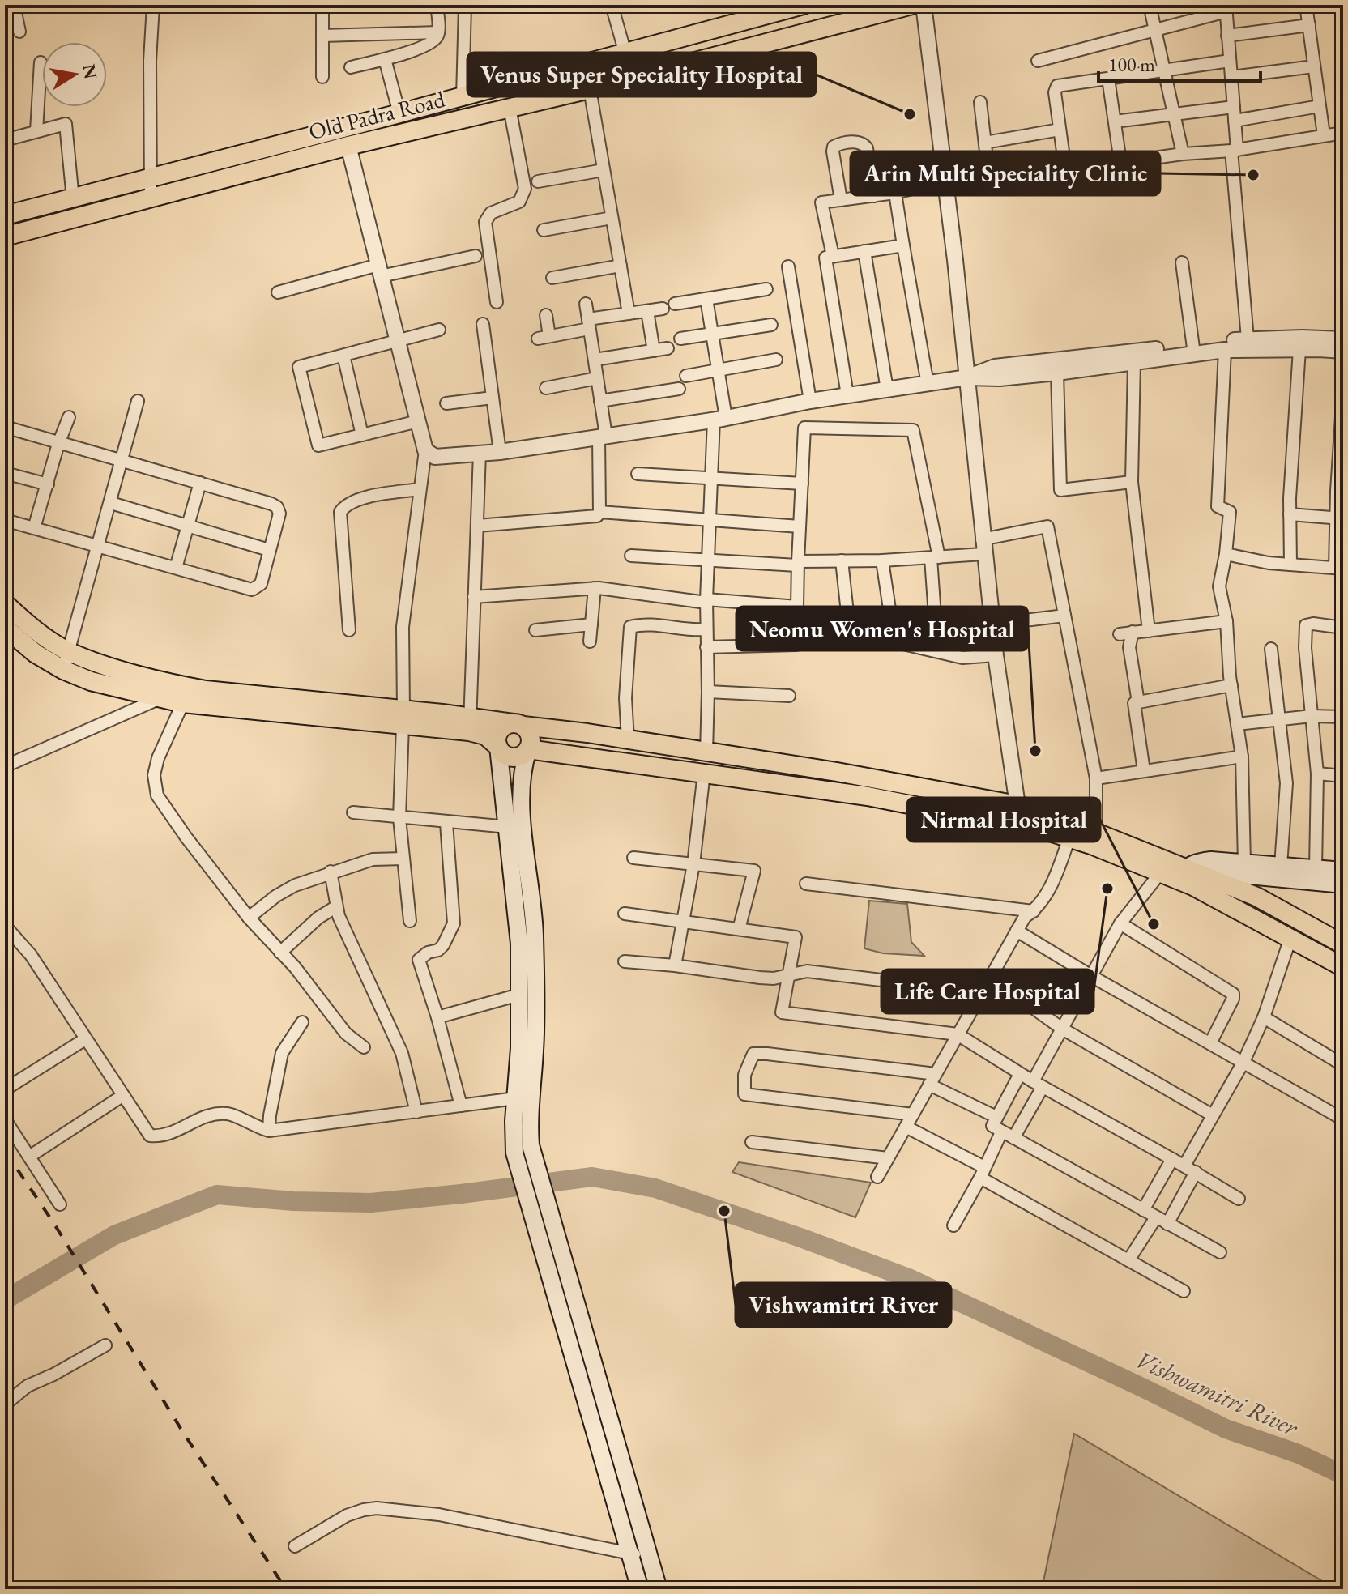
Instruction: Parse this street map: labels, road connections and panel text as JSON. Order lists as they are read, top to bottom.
{
  "streets": {
    "main road": ["Old Padra Road"]
  },
  "water": ["Vishwamitri River"],
  "places": [
    "Venus Super Speciality Hospital",
    "Arin Multi Speciality Clinic",
    "Neomu Women's Hospital",
    "Life Care Hospital",
    "Nirmal Hospital",
    "Vishwamitri River"
  ],
  "scale_bar": "100 m",
  "north": "right"
}
